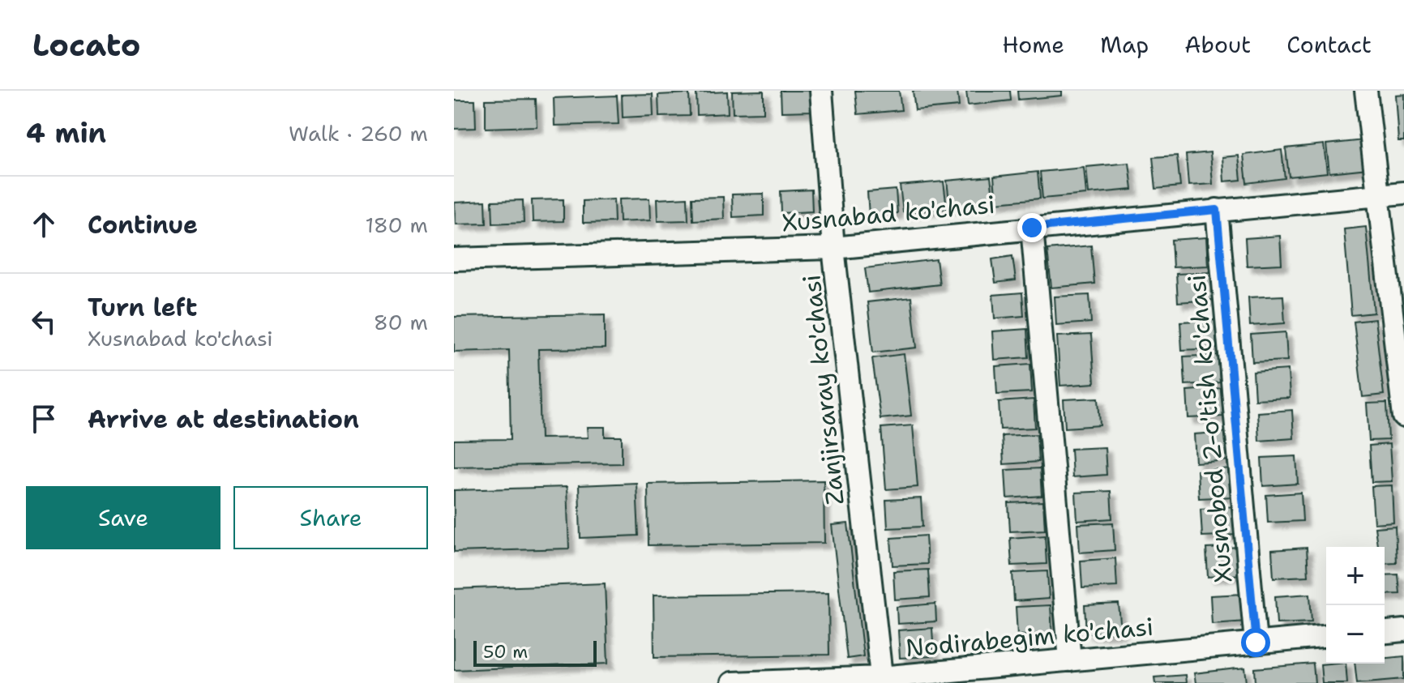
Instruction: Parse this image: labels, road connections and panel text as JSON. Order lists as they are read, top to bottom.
{
  "streets": {
    "street": [
      "Xusnabad ko'chasi",
      "Zanjirsaray ko'chasi",
      "Xusnobod 2-o'tish ko'chasi",
      "Nodirabegim ko'chasi"
    ]
  },
  "crossings": [
    ["Xusnabad ko'chasi", "Zanjirsaray ko'chasi"],
    ["Xusnabad ko'chasi", "Xusnobod 2-o'tish ko'chasi"],
    ["Zanjirsaray ko'chasi", "Nodirabegim ko'chasi"],
    ["Xusnobod 2-o'tish ko'chasi", "Nodirabegim ko'chasi"]
  ],
  "scale_bar": "50 m",
  "page": {
    "header": "Locato",
    "nav": [
      "Home",
      "Map",
      "About",
      "Contact"
    ],
    "heading": ["4 min", "Walk · 260 m"],
    "list": [
      ["Continue", "180 m"],
      ["Turn left", "Xusnabad ko'chasi", "80 m"],
      "Arrive at destination"
    ],
    "buttons": ["Save", "Share"],
    "map_buttons": ["+", "−"],
    "scale": "50 m"
  }
}
